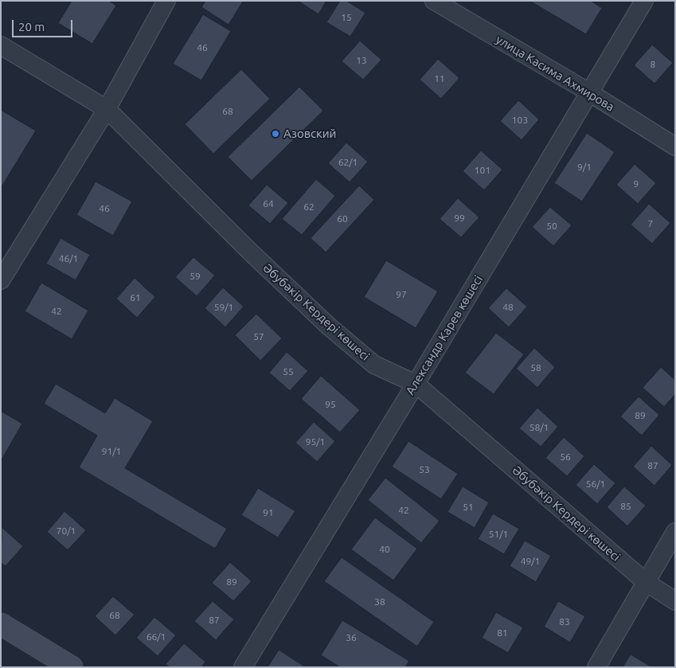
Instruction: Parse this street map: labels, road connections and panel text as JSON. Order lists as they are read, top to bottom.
{
  "streets": {
    "street": ["улица Касима Ахмирова", "Әбубәкір Кердері көшесі", "Александр Карев көшесі"]
  },
  "crossings": [
    ["улица Касима Ахмирова", "Александр Карев көшесі"],
    ["Әбубәкір Кердері көшесі", "Александр Карев көшесі"]
  ],
  "places": ["Азовский"],
  "house_numbers": [
    "15",
    "46",
    "13",
    "8",
    "11",
    "68",
    "103",
    "62/1",
    "9/1",
    "101",
    "9",
    "64",
    "62",
    "46",
    "99",
    "60",
    "7",
    "50",
    "46/1",
    "59",
    "97",
    "61",
    "59/1",
    "48",
    "42",
    "57",
    "58",
    "55",
    "95",
    "89",
    "58/1",
    "95/1",
    "91/1",
    "56",
    "87",
    "53",
    "56/1",
    "85",
    "51",
    "42",
    "91",
    "70/1",
    "51/1",
    "40",
    "49/1",
    "89",
    "38",
    "68",
    "87",
    "83",
    "81",
    "66/1",
    "36"
  ],
  "scale_bar": "20 m"
}
